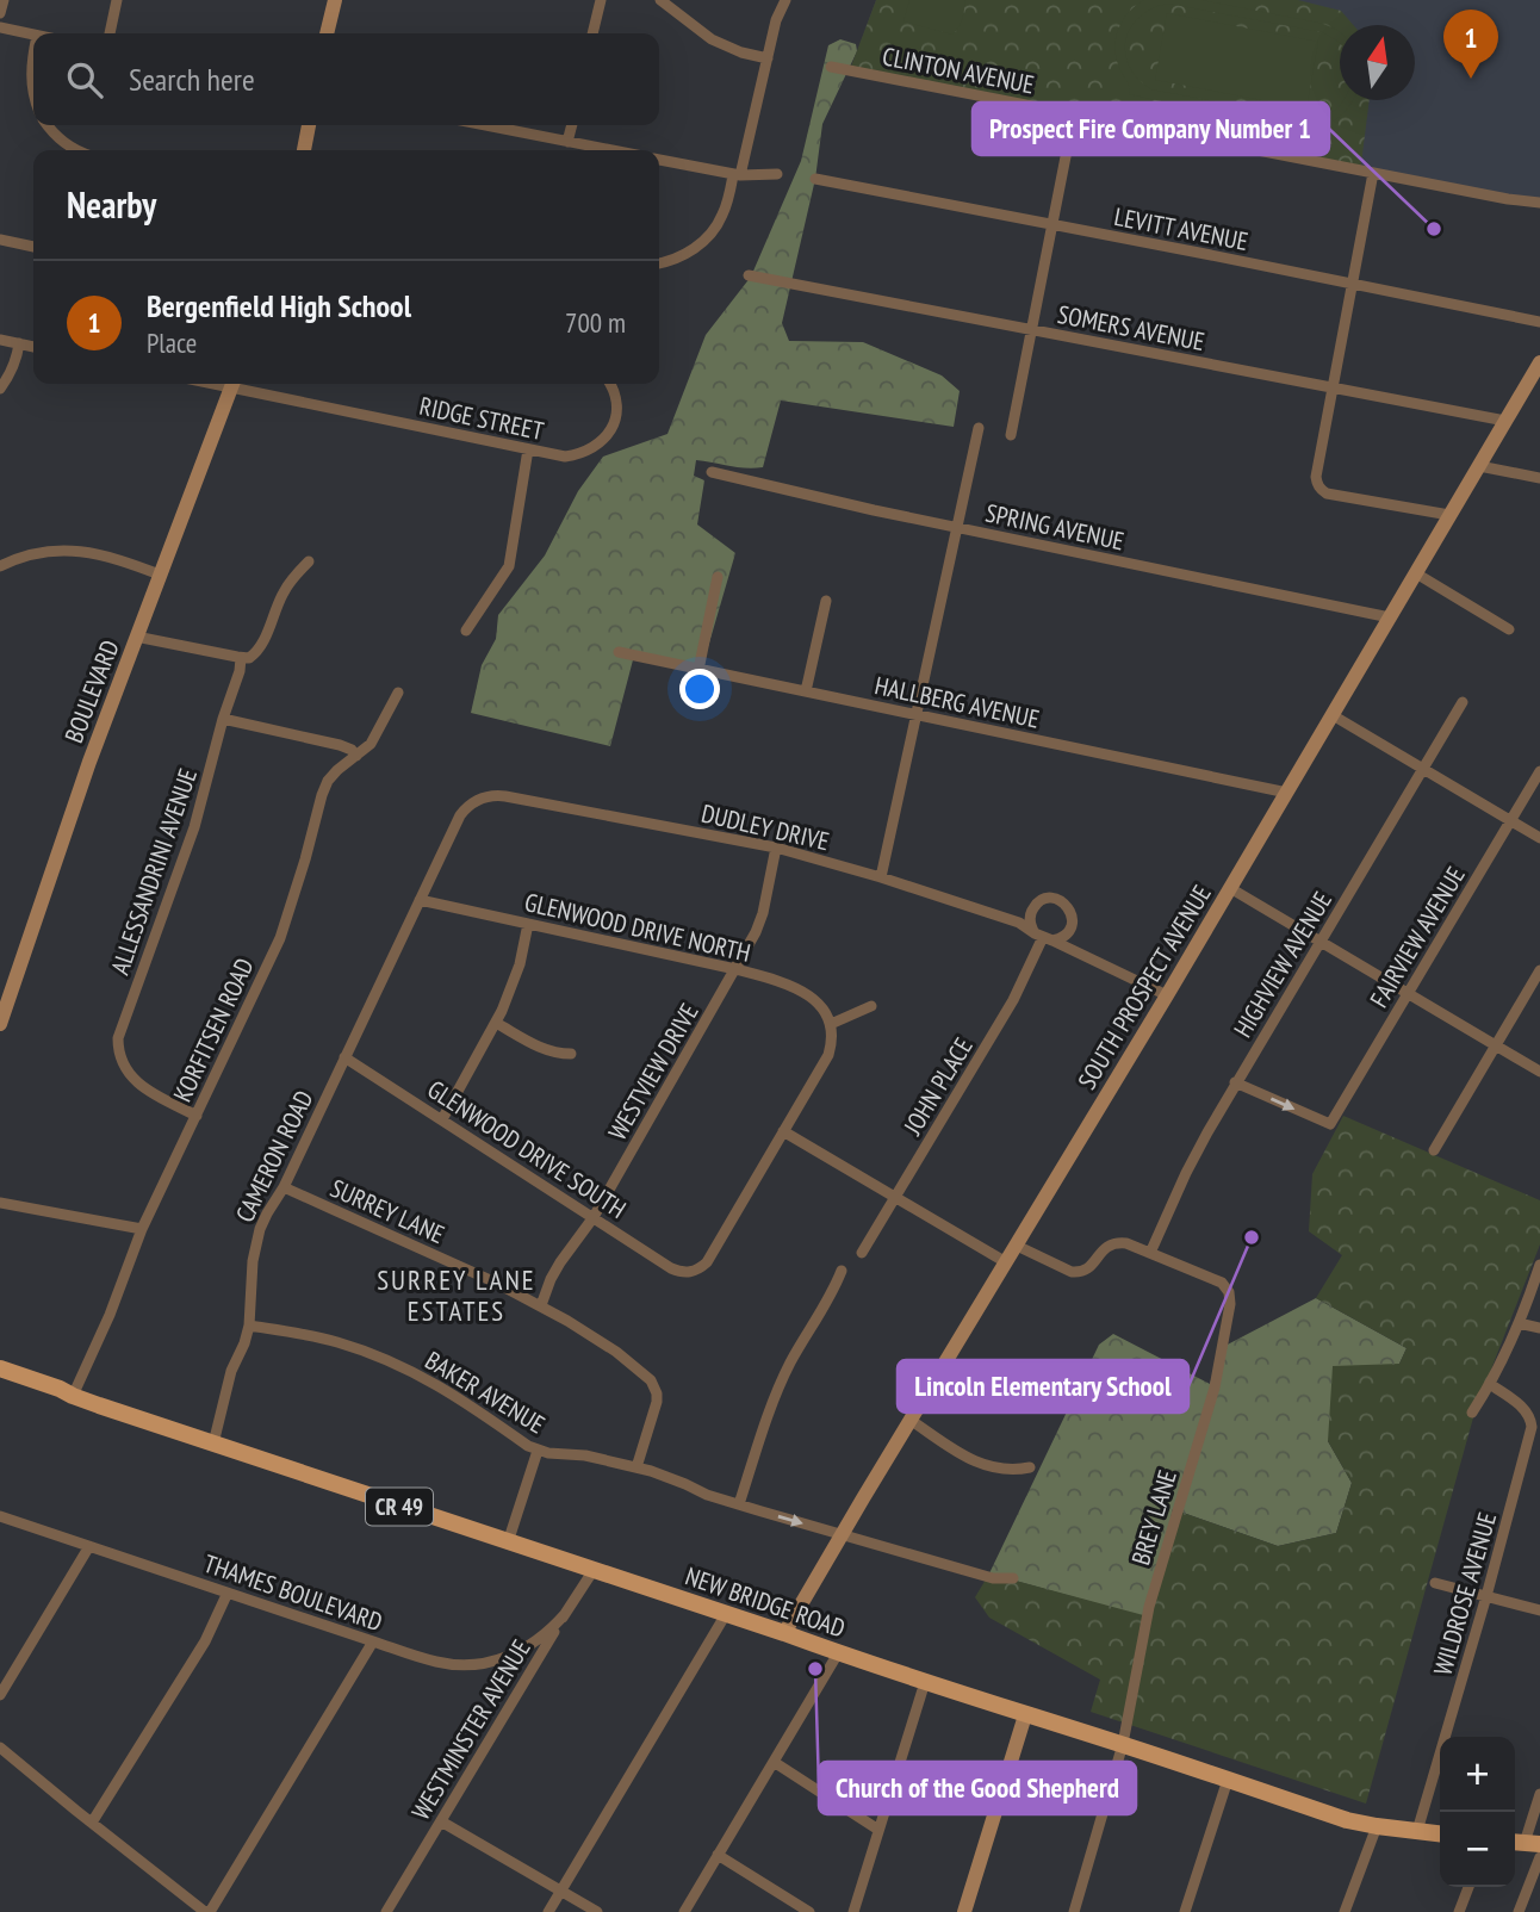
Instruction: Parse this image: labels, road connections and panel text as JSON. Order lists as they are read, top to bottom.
{
  "streets": {
    "main road": ["CR 49", "NEW BRIDGE ROAD"],
    "street": [
      "CLINTON AVENUE",
      "LEVITT AVENUE",
      "SOMERS AVENUE",
      "RIDGE STREET",
      "SPRING AVENUE",
      "BOULEVARD",
      "HALLBERG AVENUE",
      "DUDLEY DRIVE",
      "ALLESSANDRINI AVENUE",
      "GLENWOOD DRIVE NORTH",
      "FAIRVIEW AVENUE",
      "HIGHVIEW AVENUE",
      "SOUTH PROSPECT AVENUE",
      "KORFITSEN ROAD",
      "WESTVIEW DRIVE",
      "JOHN PLACE",
      "GLENWOOD DRIVE SOUTH",
      "CAMERON ROAD",
      "SURREY LANE",
      "BAKER AVENUE",
      "BREY LANE",
      "THAMES BOULEVARD",
      "WILDROSE AVENUE",
      "WESTMINSTER AVENUE"
    ]
  },
  "crossings": [
    ["SOMERS AVENUE", "SOUTH PROSPECT AVENUE"],
    ["SPRING AVENUE", "SOUTH PROSPECT AVENUE"],
    ["HALLBERG AVENUE", "SOUTH PROSPECT AVENUE"],
    ["DUDLEY DRIVE", "SOUTH PROSPECT AVENUE"],
    ["DUDLEY DRIVE", "WESTVIEW DRIVE"],
    ["DUDLEY DRIVE", "JOHN PLACE"],
    ["DUDLEY DRIVE", "CAMERON ROAD"],
    ["ALLESSANDRINI AVENUE", "KORFITSEN ROAD"],
    ["GLENWOOD DRIVE NORTH", "WESTVIEW DRIVE"],
    ["GLENWOOD DRIVE NORTH", "CAMERON ROAD"],
    ["FAIRVIEW AVENUE", "HIGHVIEW AVENUE"],
    ["HIGHVIEW AVENUE", "BREY LANE"],
    ["SOUTH PROSPECT AVENUE", "BAKER AVENUE"],
    ["SOUTH PROSPECT AVENUE", "NEW BRIDGE ROAD"],
    ["KORFITSEN ROAD", "NEW BRIDGE ROAD"],
    ["WESTVIEW DRIVE", "GLENWOOD DRIVE SOUTH"],
    ["WESTVIEW DRIVE", "SURREY LANE"],
    ["GLENWOOD DRIVE SOUTH", "CAMERON ROAD"],
    ["CAMERON ROAD", "SURREY LANE"],
    ["CAMERON ROAD", "BAKER AVENUE"],
    ["CAMERON ROAD", "NEW BRIDGE ROAD"],
    ["SURREY LANE", "BAKER AVENUE"],
    ["BREY LANE", "NEW BRIDGE ROAD"],
    ["THAMES BOULEVARD", "WESTMINSTER AVENUE"],
    ["WILDROSE AVENUE", "NEW BRIDGE ROAD"],
    ["NEW BRIDGE ROAD", "WESTMINSTER AVENUE"]
  ],
  "districts": ["SURREY LANE ESTATES"],
  "places": ["Prospect Fire Company Number 1", "Lincoln Elementary School", "Church of the Good Shepherd"],
  "north": "top",
  "page": {
    "pins": "1",
    "search": "Search here",
    "heading": "Nearby",
    "list": [
      {
        "mark": "1",
        "name": "Bergenfield High School",
        "note": "Place",
        "value": "700 m"
      }
    ],
    "map_buttons": ["+", "−"]
  }
}
